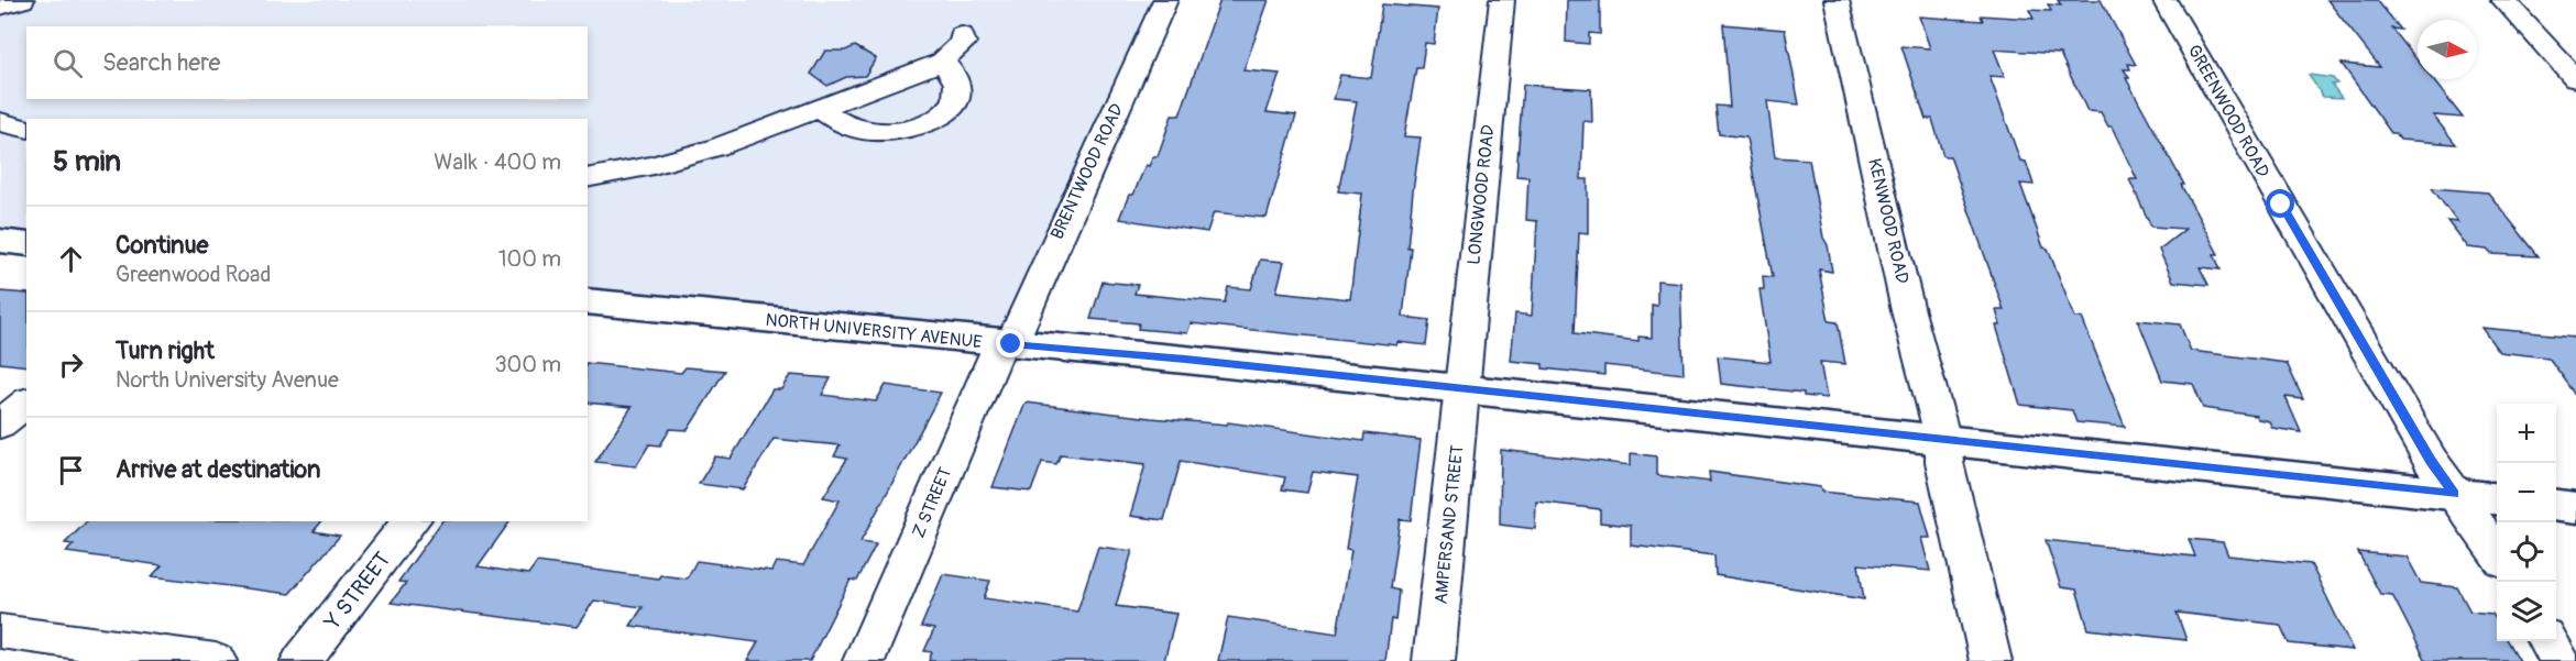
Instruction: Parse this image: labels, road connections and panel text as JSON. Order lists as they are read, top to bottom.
{
  "streets": {
    "street": [
      "GREENWOOD ROAD",
      "BRENTWOOD ROAD",
      "LONGWOOD ROAD",
      "KENWOOD ROAD",
      "NORTH UNIVERSITY AVENUE",
      "Z STREET",
      "AMPERSAND STREET",
      "Y STREET"
    ]
  },
  "crossings": [
    ["GREENWOOD ROAD", "NORTH UNIVERSITY AVENUE"],
    ["BRENTWOOD ROAD", "NORTH UNIVERSITY AVENUE"],
    ["BRENTWOOD ROAD", "Z STREET"],
    ["LONGWOOD ROAD", "NORTH UNIVERSITY AVENUE"],
    ["LONGWOOD ROAD", "AMPERSAND STREET"],
    ["KENWOOD ROAD", "NORTH UNIVERSITY AVENUE"],
    ["NORTH UNIVERSITY AVENUE", "Z STREET"],
    ["NORTH UNIVERSITY AVENUE", "AMPERSAND STREET"]
  ],
  "north": "right",
  "page": {
    "search": "Search here",
    "heading": ["5 min", "Walk · 400 m"],
    "list": [
      ["Continue", "Greenwood Road", "100 m"],
      ["Turn right", "North University Avenue", "300 m"],
      "Arrive at destination"
    ],
    "map_buttons": ["+", "−"]
  }
}
